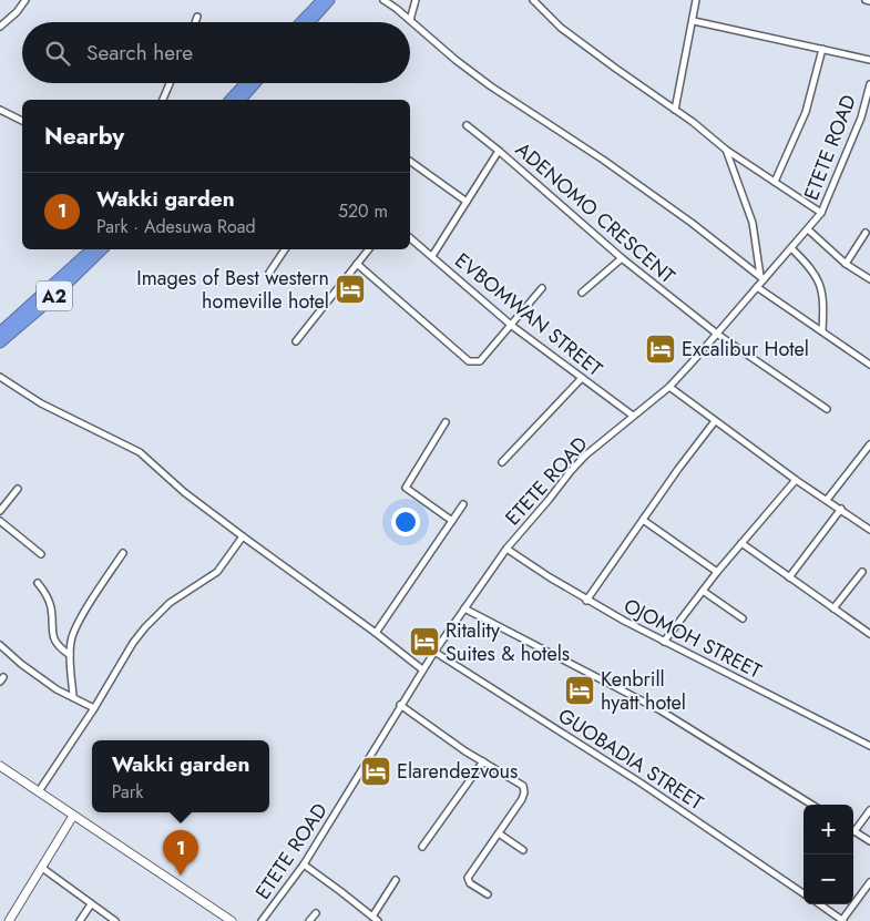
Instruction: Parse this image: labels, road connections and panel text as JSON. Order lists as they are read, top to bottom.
{
  "streets": {
    "highway": ["A2"],
    "street": [
      "ETETE ROAD",
      "ADENOMO CRESCENT",
      "EVBOMWAN STREET",
      "OJOMOH STREET",
      "GUOBADIA STREET"
    ]
  },
  "crossings": [
    ["ETETE ROAD", "ADENOMO CRESCENT"],
    ["ETETE ROAD", "EVBOMWAN STREET"],
    ["ETETE ROAD", "OJOMOH STREET"],
    ["ETETE ROAD", "GUOBADIA STREET"],
    ["ADENOMO CRESCENT", "EVBOMWAN STREET"]
  ],
  "places": {
    "hotel": [
      "Images of Best western homeville hotel",
      "Excalibur Hotel",
      "Ritality Suites & hotels",
      "Kenbrill hyatt hotel",
      "Elarendezvous"
    ]
  },
  "page": {
    "search": "Search here",
    "heading": "Nearby",
    "list": [
      {
        "mark": "1",
        "name": "Wakki garden",
        "note": "Park · Adesuwa Road",
        "value": "520 m"
      }
    ],
    "popup": ["Wakki garden", "Park"],
    "map_buttons": ["+", "−"],
    "pins": "1"
  }
}
